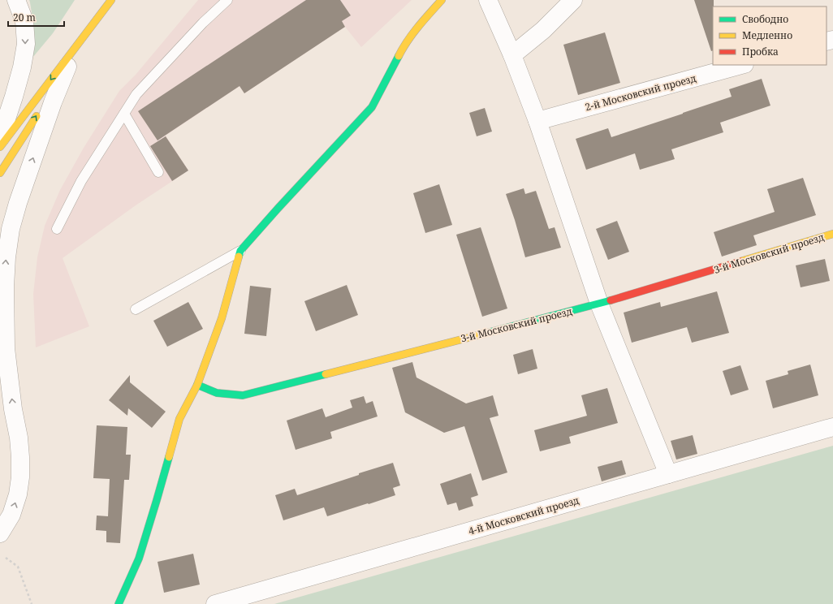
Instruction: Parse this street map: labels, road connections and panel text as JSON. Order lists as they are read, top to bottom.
{
  "streets": {
    "street": ["2-й Московский проезд", "3-й Московский проезд", "4-й Московский проезд"]
  },
  "legend": ["Свободно", "Медленно", "Пробка"],
  "scale_bar": "20 m"
}
